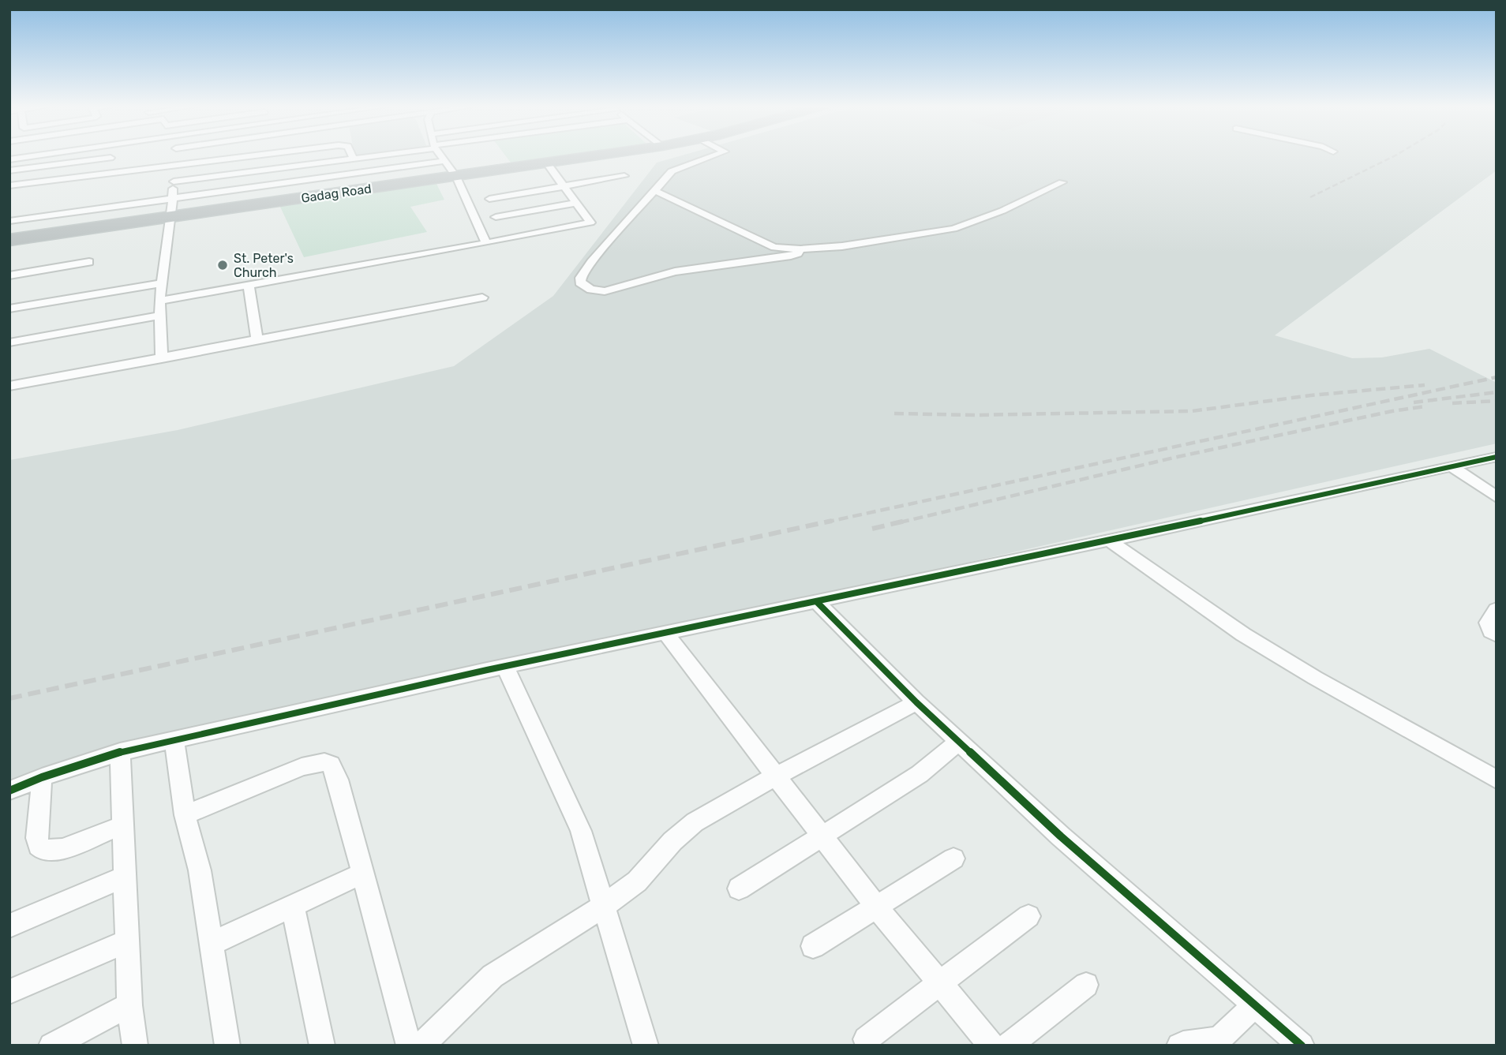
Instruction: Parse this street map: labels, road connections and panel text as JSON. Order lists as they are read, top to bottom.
{
  "streets": {
    "highway": ["Gadag Road"]
  },
  "places": ["St. Peter's Church"]
}
